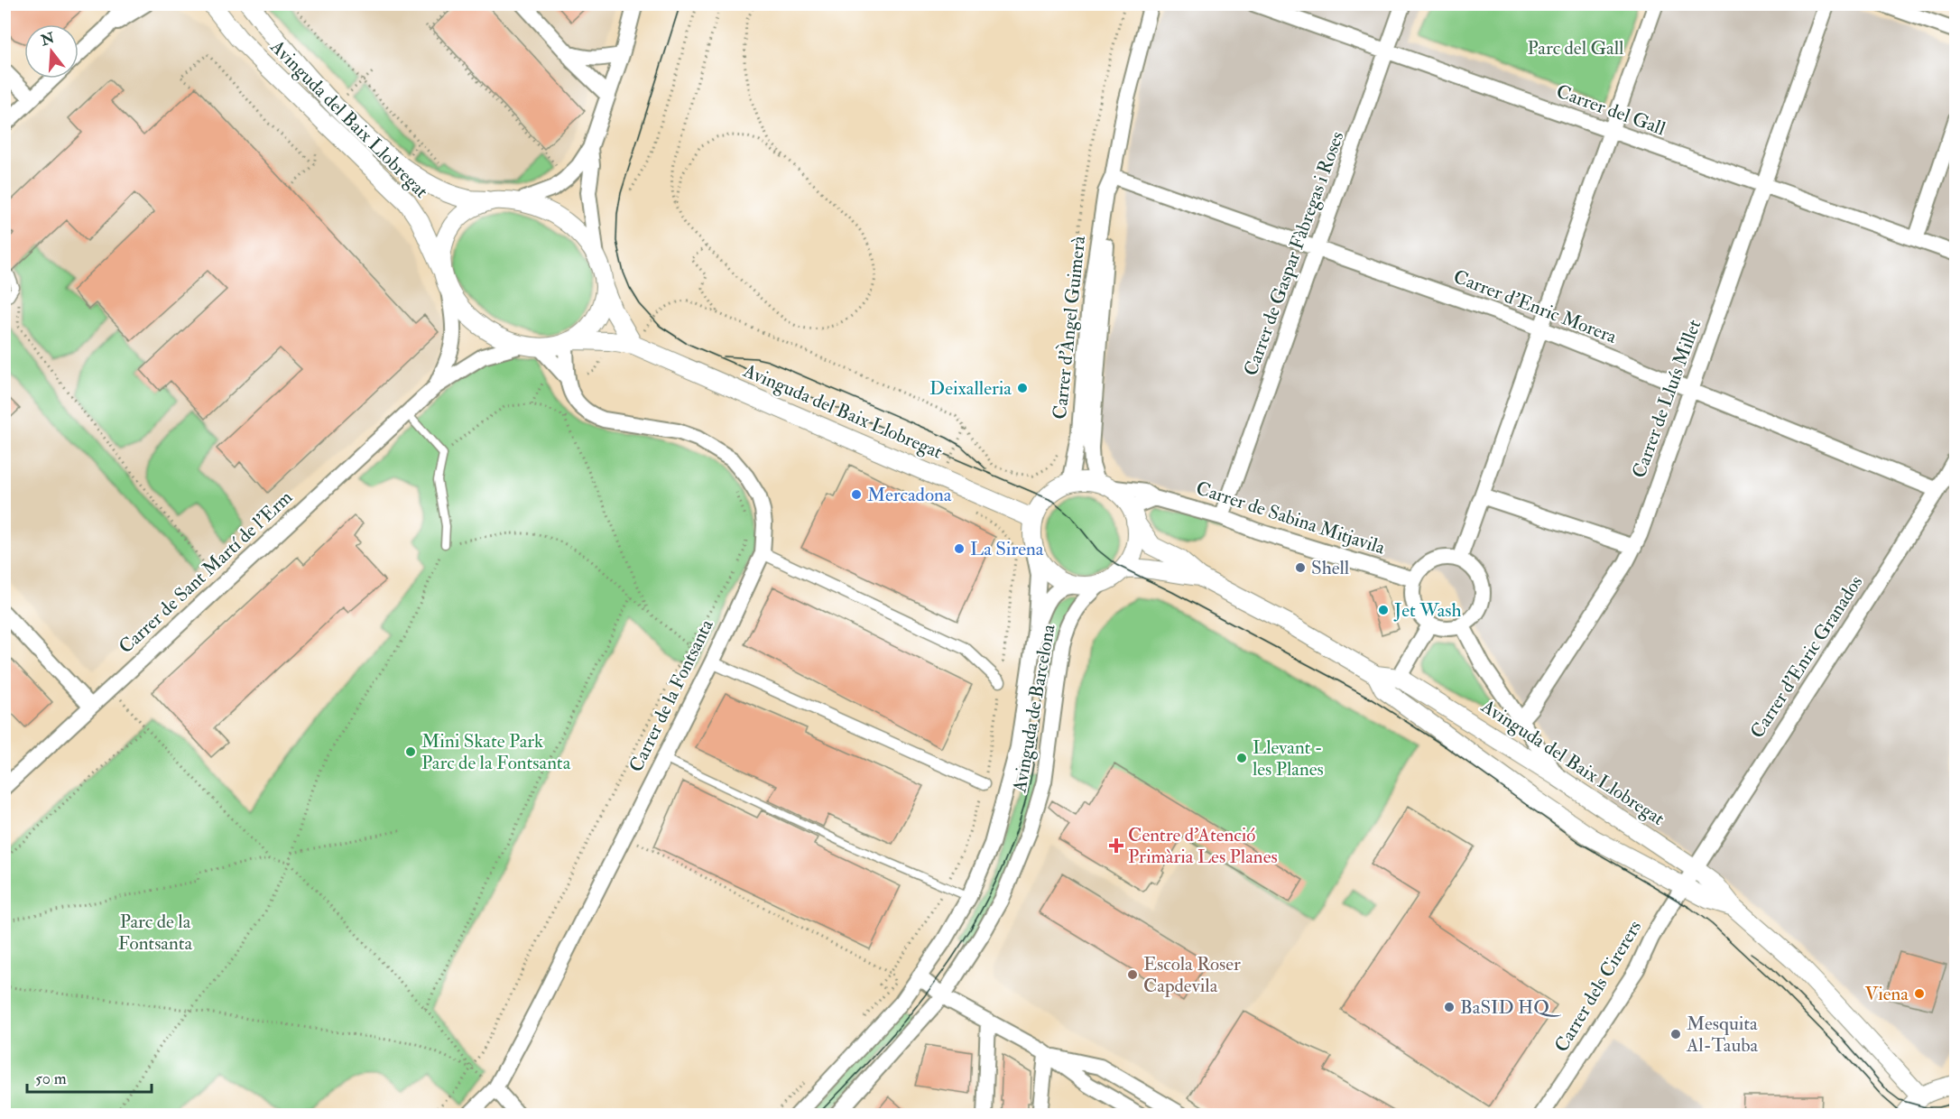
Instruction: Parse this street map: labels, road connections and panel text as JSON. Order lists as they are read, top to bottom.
{
  "streets": {
    "street": [
      "Carrer del Gall",
      "Avinguda del Baix Llobregat",
      "Carrer de Gaspar Fàbregas i Roses",
      "Carrer d'Enric Morera",
      "Carrer d'Àngel Guimerà",
      "Carrer de Lluís Millet",
      "Carrer de Sabina Mitjavila",
      "Carrer de Sant Martí de l'Erm",
      "Carrer d'Enric Granados",
      "Carrer de la Fontsanta",
      "Avinguda de Barcelona",
      "Carrer dels Cirerers"
    ]
  },
  "crossings": [
    ["Carrer del Gall", "Carrer de Gaspar Fàbregas i Roses"],
    ["Carrer del Gall", "Carrer de Lluís Millet"],
    ["Avinguda del Baix Llobregat", "Carrer d'Àngel Guimerà"],
    ["Avinguda del Baix Llobregat", "Carrer de Sabina Mitjavila"],
    ["Avinguda del Baix Llobregat", "Carrer de Sant Martí de l'Erm"],
    ["Avinguda del Baix Llobregat", "Carrer d'Enric Granados"],
    ["Avinguda del Baix Llobregat", "Carrer de la Fontsanta"],
    ["Avinguda del Baix Llobregat", "Avinguda de Barcelona"],
    ["Avinguda del Baix Llobregat", "Carrer dels Cirerers"],
    ["Carrer de Gaspar Fàbregas i Roses", "Carrer d'Enric Morera"],
    ["Carrer de Gaspar Fàbregas i Roses", "Carrer de Sabina Mitjavila"],
    ["Carrer d'Enric Morera", "Carrer d'Àngel Guimerà"],
    ["Carrer d'Enric Morera", "Carrer de Lluís Millet"],
    ["Carrer d'Enric Morera", "Carrer d'Enric Granados"],
    ["Carrer d'Àngel Guimerà", "Carrer de Sabina Mitjavila"],
    ["Carrer d'Àngel Guimerà", "Avinguda de Barcelona"],
    ["Carrer de Sabina Mitjavila", "Avinguda de Barcelona"],
    ["Carrer de Sant Martí de l'Erm", "Carrer de la Fontsanta"],
    ["Carrer d'Enric Granados", "Carrer dels Cirerers"]
  ],
  "parks": ["Parc del Gall", "Parc de la Fontsanta"],
  "places": {
    "other": [
      "Deixalleria",
      "Mercadona",
      "La Sirena",
      "Shell",
      "Jet Wash",
      "Mini Skate Park Parc de la Fontsanta",
      "Llevant - les Planes",
      "Escola Roser Capdevila",
      "Viena",
      "BaSID HQ",
      "Mesquita Al-Tauba"
    ],
    "health": ["Centre d'Atenció Primària Les Planes"]
  },
  "scale_bar": "50 m",
  "north": "top"
}
